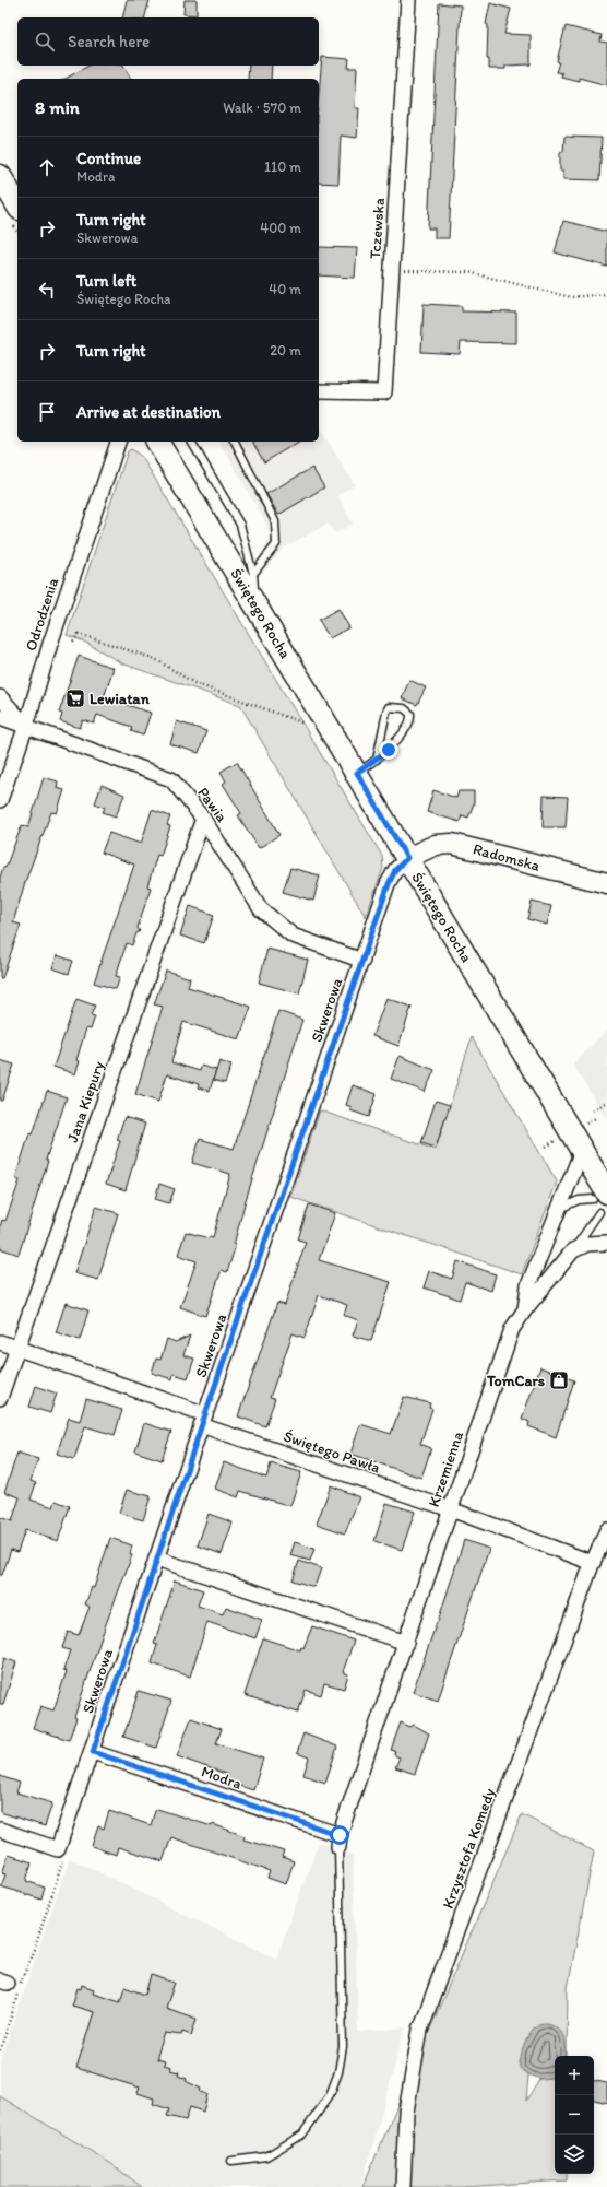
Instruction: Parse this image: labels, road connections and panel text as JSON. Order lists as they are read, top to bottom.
{
  "streets": {
    "main road": ["Świętego Rocha"],
    "street": [
      "Tczewska",
      "Odrodzenia",
      "Pawia",
      "Radomska",
      "Skwerowa",
      "Jana Kiepury",
      "Świętego Pawła",
      "Krzemienna",
      "Modra",
      "Krzysztofa Komedy"
    ]
  },
  "crossings": [
    ["Świętego Rocha", "Radomska"],
    ["Świętego Rocha", "Skwerowa"],
    ["Świętego Rocha", "Krzemienna"],
    ["Odrodzenia", "Pawia"],
    ["Pawia", "Skwerowa"],
    ["Pawia", "Jana Kiepury"],
    ["Radomska", "Skwerowa"],
    ["Skwerowa", "Świętego Pawła"],
    ["Skwerowa", "Modra"],
    ["Jana Kiepury", "Świętego Pawła"],
    ["Świętego Pawła", "Krzemienna"],
    ["Świętego Pawła", "Krzysztofa Komedy"],
    ["Krzemienna", "Modra"]
  ],
  "places": {
    "supermarket": ["Lewiatan"],
    "shop": ["TomCars"]
  },
  "page": {
    "search": "Search here",
    "heading": ["8 min", "Walk · 570 m"],
    "list": [
      ["Continue", "Modra", "110 m"],
      ["Turn right", "Skwerowa", "400 m"],
      ["Turn left", "Świętego Rocha", "40 m"],
      ["Turn right", "20 m"],
      "Arrive at destination"
    ],
    "map_buttons": ["+", "−"]
  }
}
